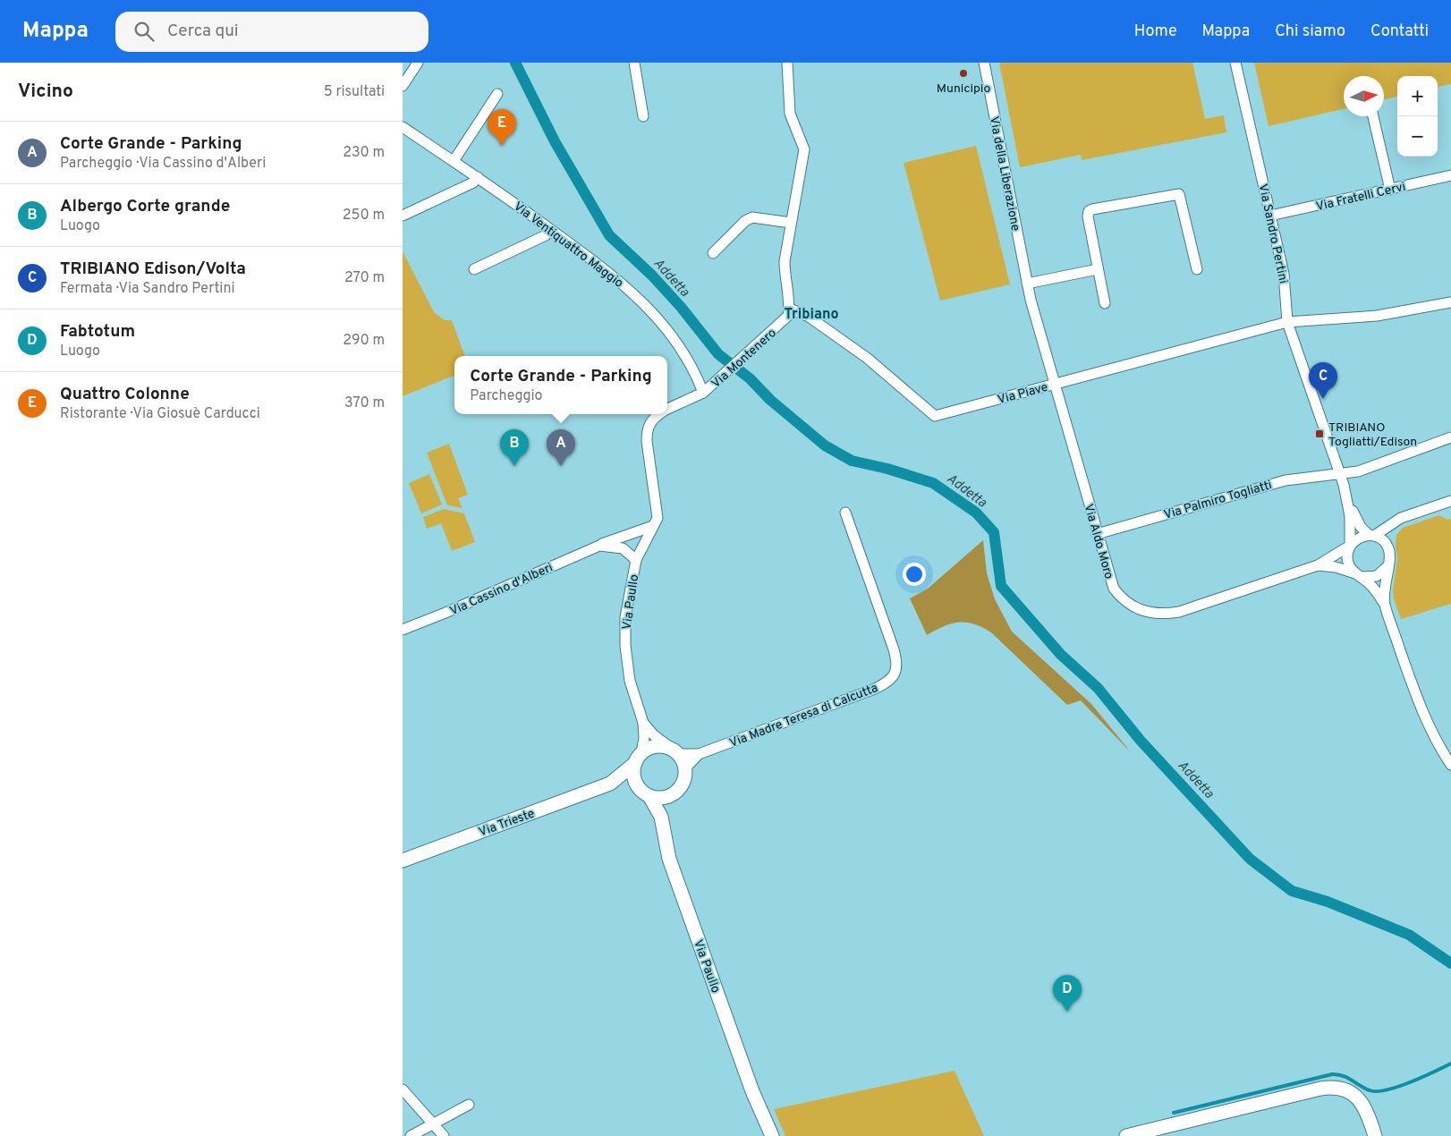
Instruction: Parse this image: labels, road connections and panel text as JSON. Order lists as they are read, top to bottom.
{
  "streets": {
    "street": [
      "Via della Liberazione",
      "Via Fratelli Cervi",
      "Via Sandro Pertini",
      "Via Ventiquattro Maggio",
      "Via Montenero",
      "Via Piave",
      "Via Palmiro Togliatti",
      "Via Aldo Moro",
      "Via Cassino d'Alberi",
      "Via Paullo",
      "Via Madre Teresa di Calcutta",
      "Via Trieste"
    ]
  },
  "crossings": [
    ["Via della Liberazione", "Via Piave"],
    ["Via della Liberazione", "Via Aldo Moro"],
    ["Via Fratelli Cervi", "Via Sandro Pertini"],
    ["Via Sandro Pertini", "Via Piave"],
    ["Via Sandro Pertini", "Via Palmiro Togliatti"],
    ["Via Ventiquattro Maggio", "Via Montenero"],
    ["Via Montenero", "Via Piave"],
    ["Via Piave", "Via Aldo Moro"],
    ["Via Palmiro Togliatti", "Via Aldo Moro"],
    ["Via Cassino d'Alberi", "Via Paullo"],
    ["Via Paullo", "Via Madre Teresa di Calcutta"],
    ["Via Paullo", "Via Trieste"],
    ["Via Madre Teresa di Calcutta", "Via Trieste"]
  ],
  "districts": ["Tribiano"],
  "water": ["Addetta"],
  "places": {
    "other": ["Municipio"],
    "transit": ["TRIBIANO Togliatti/Edison"]
  },
  "north": "right",
  "page": {
    "header": "Mappa",
    "search": "Cerca qui",
    "nav": [
      "Home",
      "Mappa",
      "Chi siamo",
      "Contatti"
    ],
    "heading": ["Vicino", "5 risultati"],
    "map_buttons": ["+", "−"],
    "pins": [
      "E",
      "C",
      "A",
      "B",
      "D"
    ],
    "list": [
      {
        "mark": "A",
        "name": "Corte Grande - Parking",
        "note": "Parcheggio · Via Cassino d'Alberi",
        "value": "230 m"
      },
      {
        "mark": "B",
        "name": "Albergo Corte grande",
        "note": "Luogo",
        "value": "250 m"
      },
      {
        "mark": "C",
        "name": "TRIBIANO Edison/Volta",
        "note": "Fermata · Via Sandro Pertini",
        "value": "270 m"
      },
      {
        "mark": "D",
        "name": "Fabtotum",
        "note": "Luogo",
        "value": "290 m"
      },
      {
        "mark": "E",
        "name": "Quattro Colonne",
        "note": "Ristorante · Via Giosuè Carducci",
        "value": "370 m"
      }
    ],
    "popup": ["Corte Grande - Parking", "Parcheggio"]
  }
}
